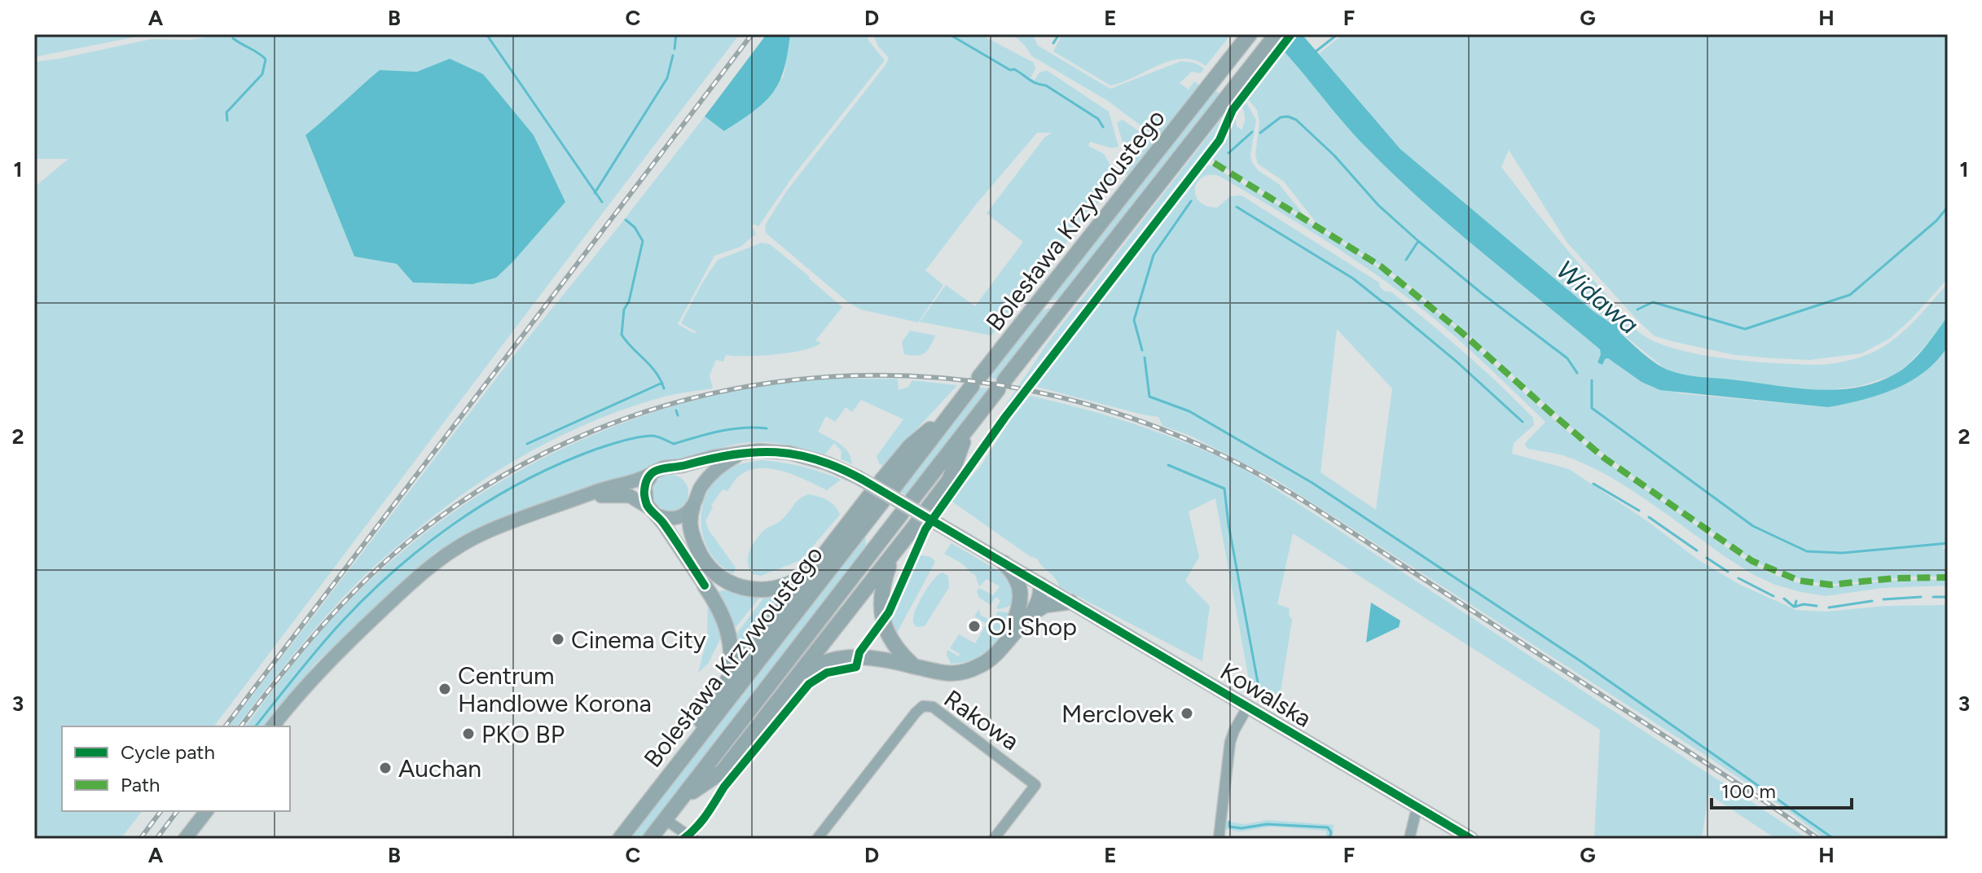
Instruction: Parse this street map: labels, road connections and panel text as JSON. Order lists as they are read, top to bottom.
{
  "streets": {
    "main road": ["Bolesława Krzywoustego"],
    "street": ["Kowalska", "Rakowa"]
  },
  "water": ["Widawa"],
  "places": [
    "O! Shop",
    "Cinema City",
    "Centrum Handlowe Korona",
    "Merclovek",
    "PKO BP",
    "Auchan"
  ],
  "legend": ["Cycle path", "Path"],
  "scale_bar": "100 m",
  "grid": {
    "columns": [
      "A",
      "B",
      "C",
      "D",
      "E",
      "F",
      "G",
      "H"
    ],
    "rows": ["1", "2", "3"]
  }
}
